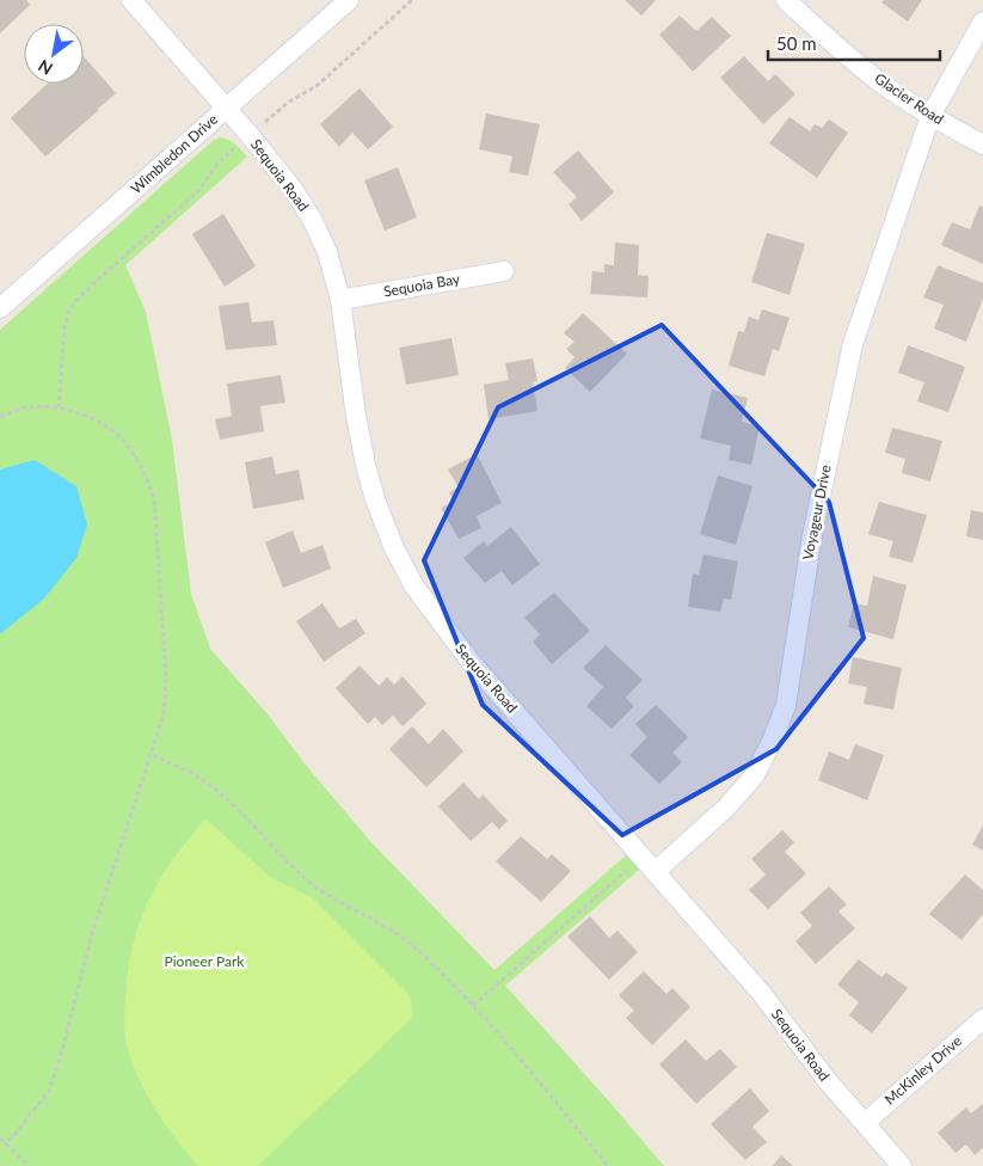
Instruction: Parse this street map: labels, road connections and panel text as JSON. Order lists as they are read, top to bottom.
{
  "streets": {
    "street": [
      "Glacier Road",
      "Wimbledon Drive",
      "Sequoia Road",
      "Sequoia Bay",
      "Voyageur Drive",
      "McKinley Drive"
    ]
  },
  "crossings": [
    ["Glacier Road", "Voyageur Drive"],
    ["Wimbledon Drive", "Sequoia Road"],
    ["Sequoia Road", "Sequoia Bay"],
    ["Sequoia Road", "Voyageur Drive"],
    ["Sequoia Road", "McKinley Drive"]
  ],
  "parks": ["Pioneer Park"],
  "scale_bar": "50 m",
  "north": "bottom left"
}
